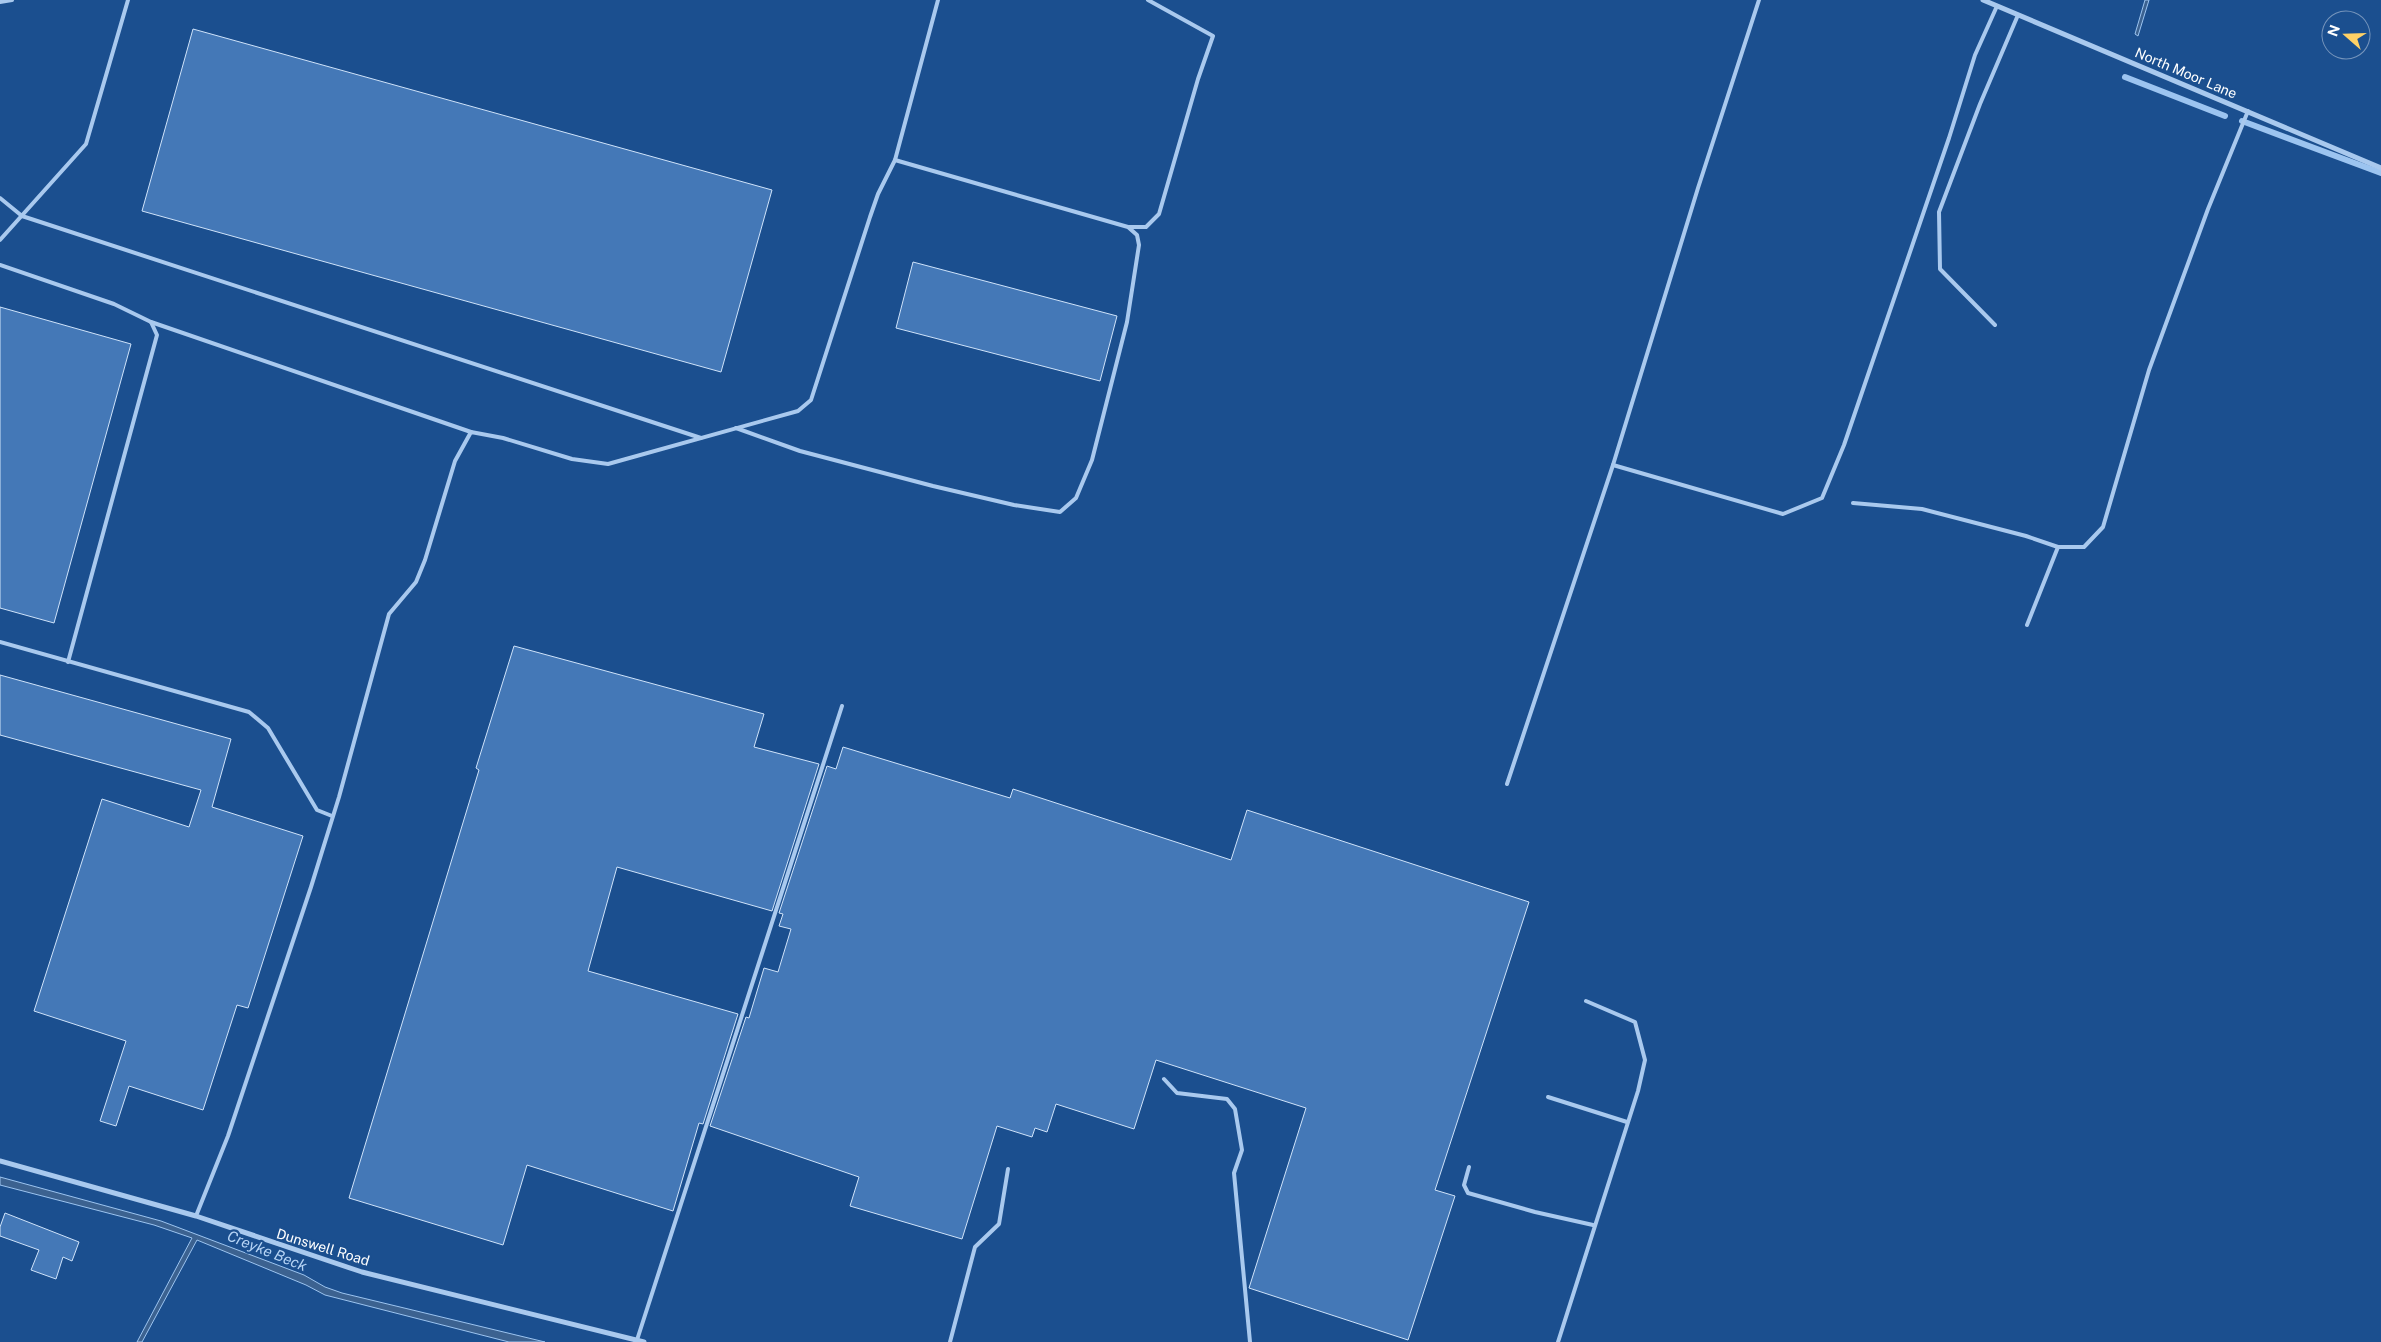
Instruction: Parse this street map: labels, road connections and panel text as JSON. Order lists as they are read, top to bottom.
{
  "streets": {
    "street": ["North Moor Lane", "Dunswell Road"]
  },
  "water": ["Creyke Beck"],
  "north": "left"
}
